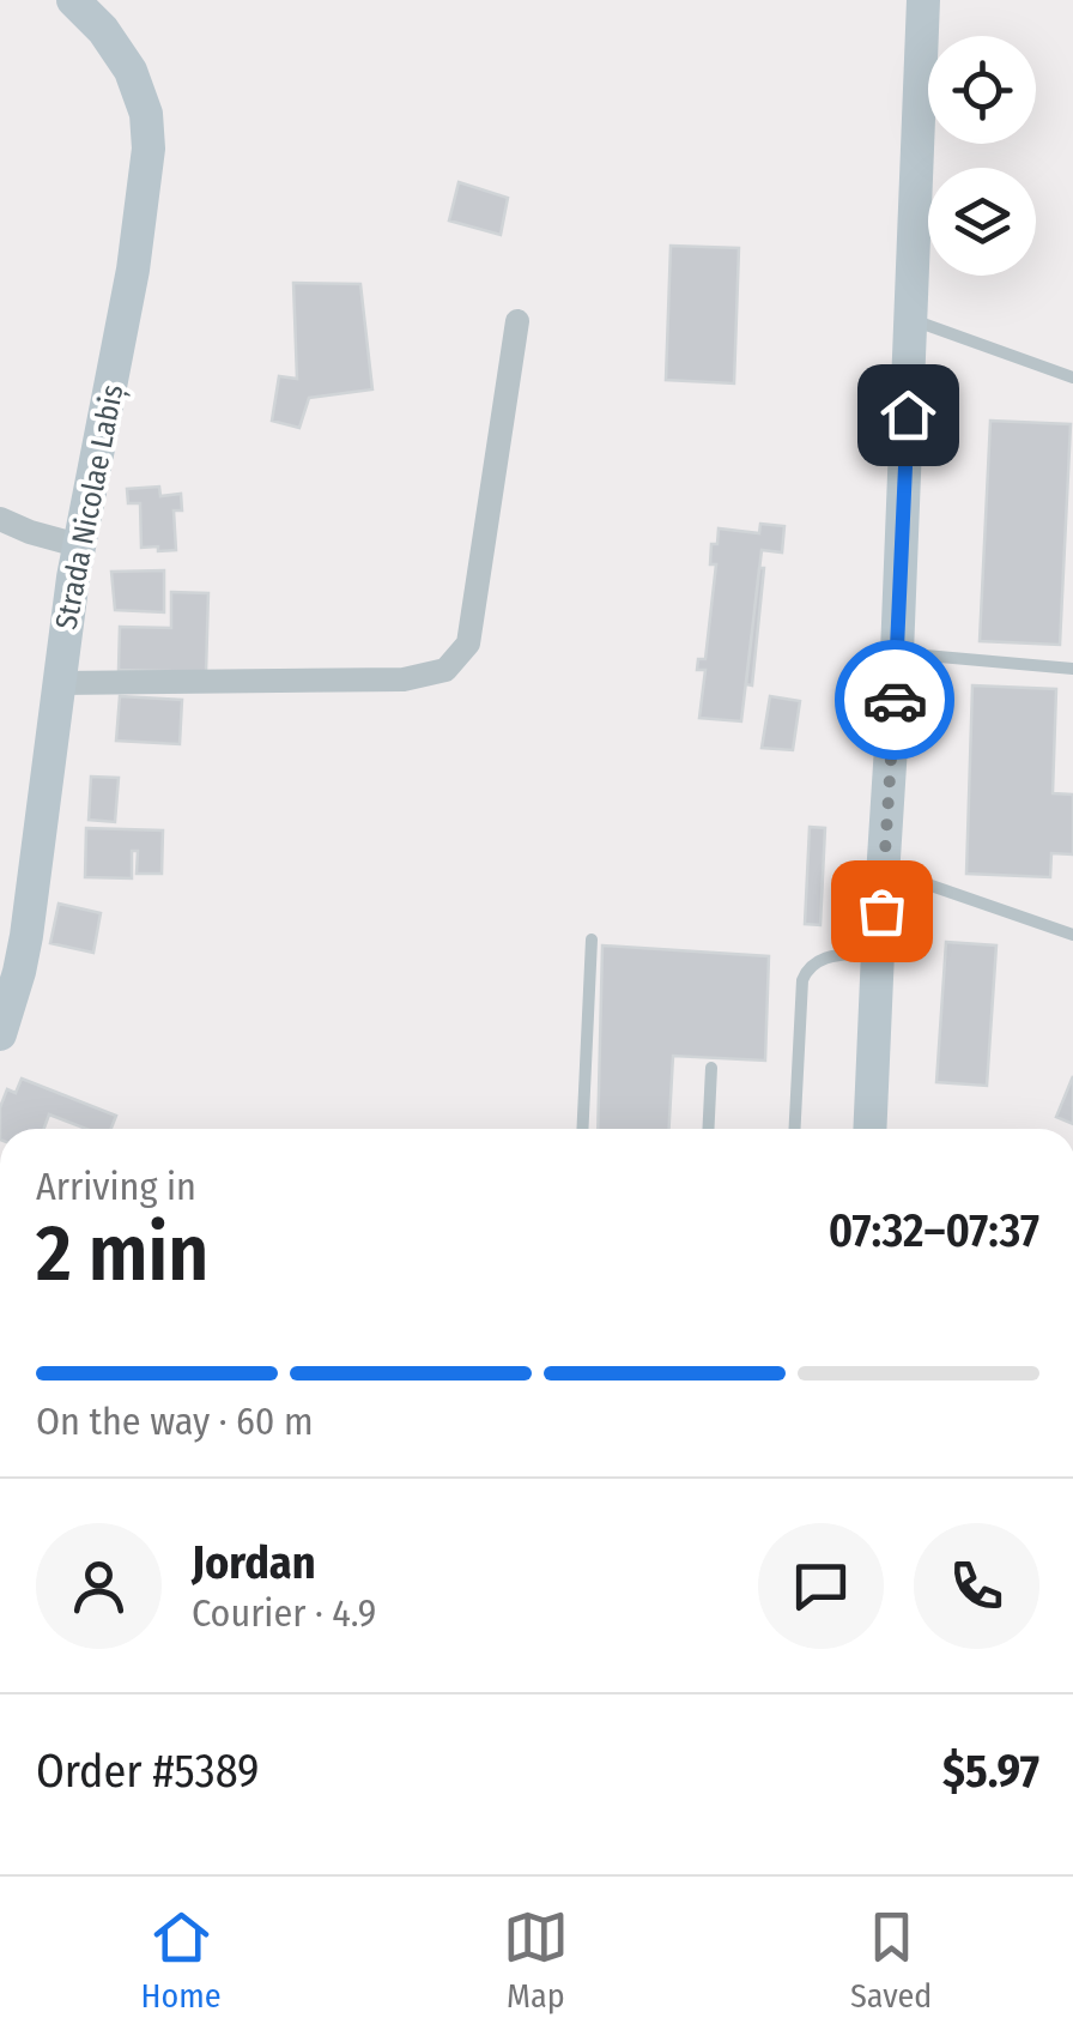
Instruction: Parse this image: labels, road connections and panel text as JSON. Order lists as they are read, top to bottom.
{
  "streets": {
    "main road": ["Strada Nicolae Labiș"]
  },
  "page": {
    "heading": ["2 min", "Arriving in", "07:32–07:37"],
    "panel": [
      "Jordan",
      "Courier · 4.9",
      "Order #5389",
      "$5.97"
    ],
    "bar": "On the way · 60 m",
    "tabs": ["Home", "Map", "Saved"]
  }
}
